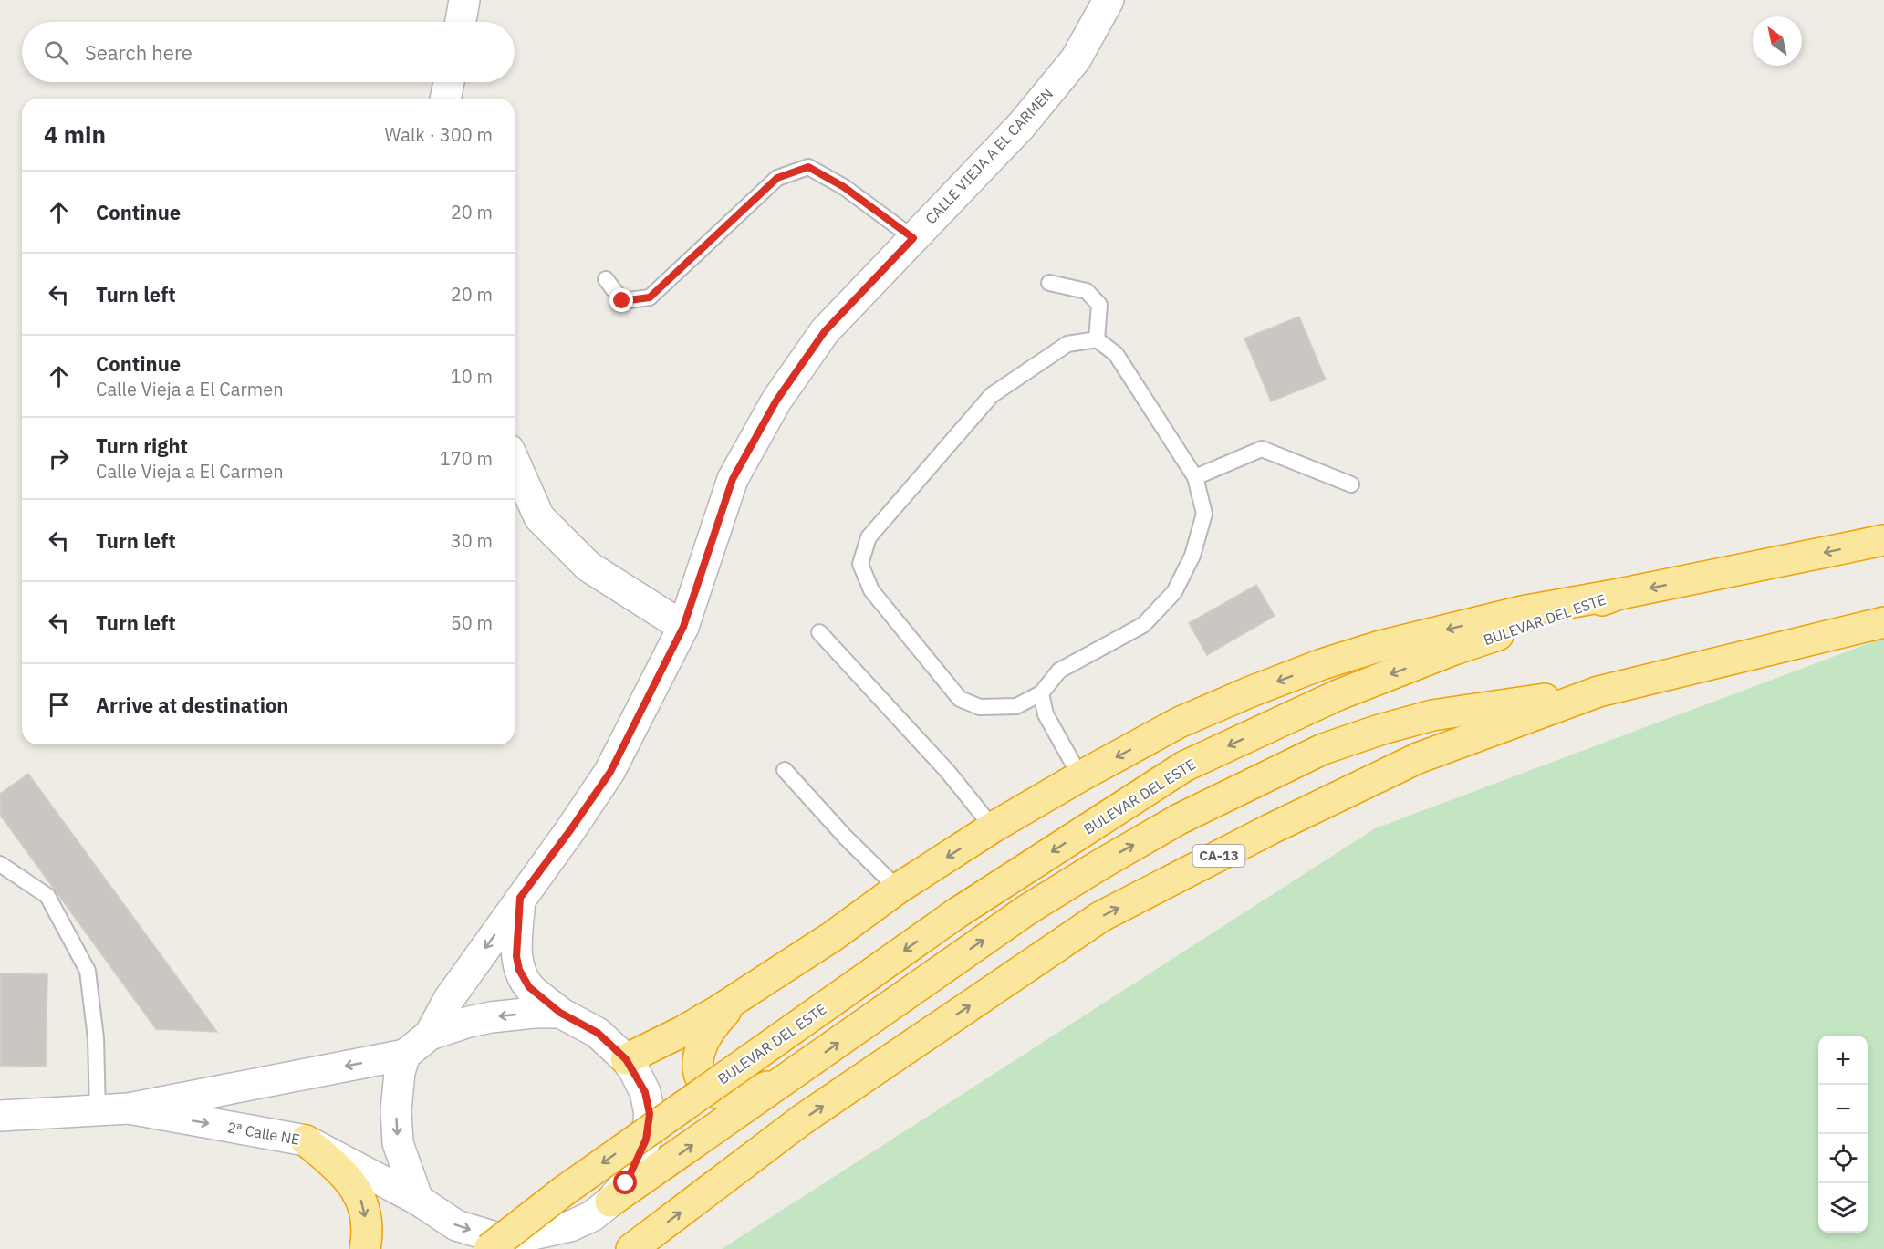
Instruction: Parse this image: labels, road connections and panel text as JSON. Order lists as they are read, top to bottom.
{
  "streets": {
    "highway": ["BULEVAR DEL ESTE", "CA-13"],
    "street": ["CALLE VIEJA A EL CARMEN", "2ª Calle NE"]
  },
  "north": "top left",
  "page": {
    "search": "Search here",
    "heading": ["4 min", "Walk · 300 m"],
    "list": [
      ["Continue", "20 m"],
      ["Turn left", "20 m"],
      ["Continue", "Calle Vieja a El Carmen", "10 m"],
      ["Turn right", "Calle Vieja a El Carmen", "170 m"],
      ["Turn left", "30 m"],
      ["Turn left", "50 m"],
      "Arrive at destination"
    ],
    "map_buttons": ["+", "−"]
  }
}
